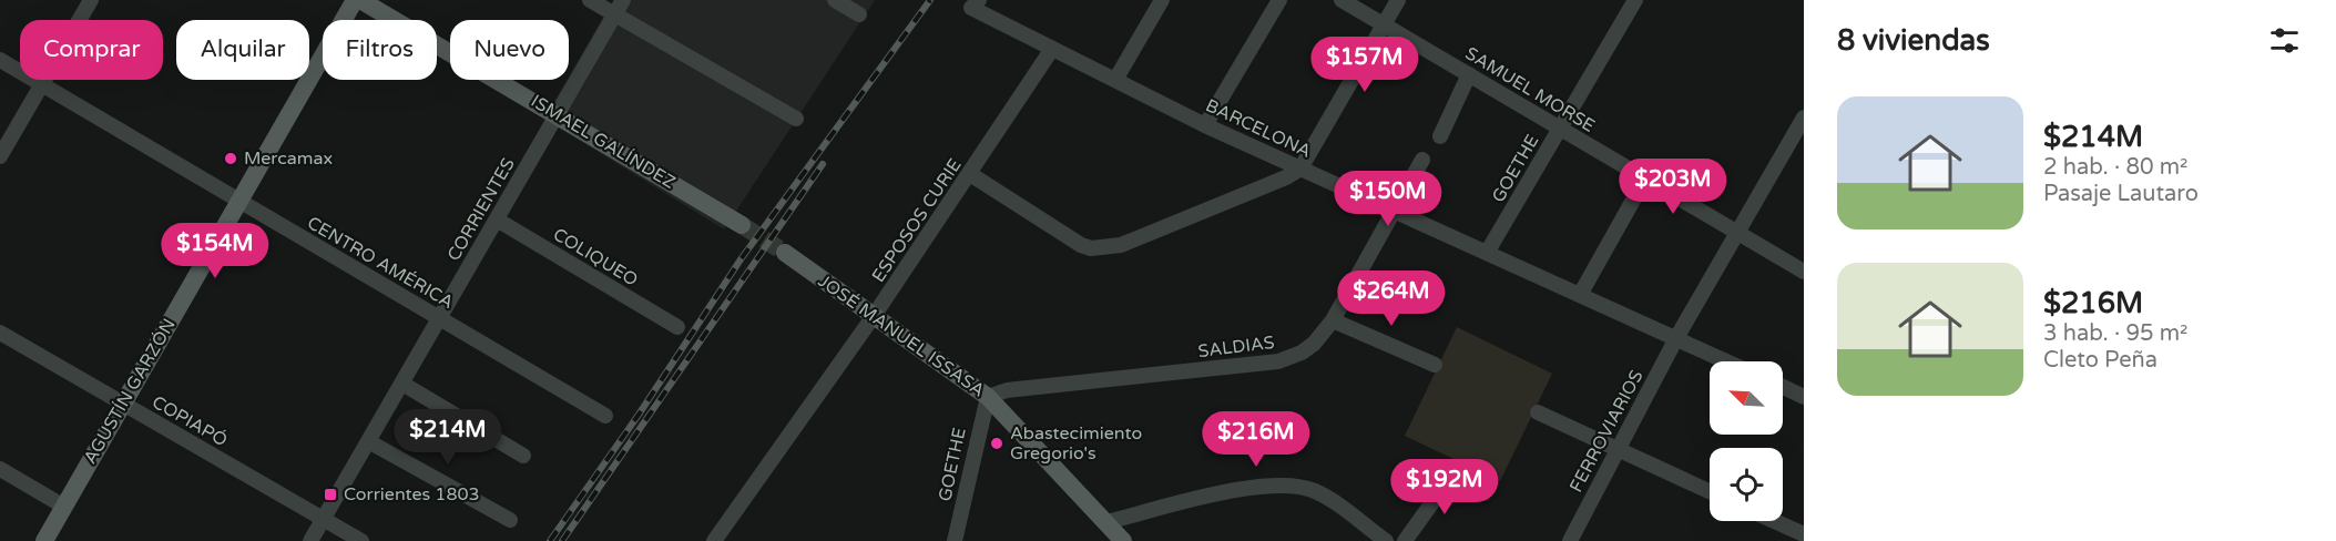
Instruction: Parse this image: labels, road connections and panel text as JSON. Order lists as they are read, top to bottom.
{
  "streets": {
    "main road": ["ISMAEL GALÍNDEZ", "JOSÉ MANUEL ISSASA", "AGUSTÍN GARZÓN"],
    "street": [
      "SAMUEL MORSE",
      "BARCELONA",
      "GOETHE",
      "CORRIENTES",
      "ESPOSOS CURIE",
      "COLIQUEO",
      "CENTRO AMÉRICA",
      "SALDIAS",
      "COPIAPÓ",
      "FERROVIARIOS"
    ]
  },
  "crossings": [
    ["SAMUEL MORSE", "GOETHE"],
    ["SAMUEL MORSE", "FERROVIARIOS"],
    ["BARCELONA", "GOETHE"],
    ["BARCELONA", "ESPOSOS CURIE"],
    ["BARCELONA", "SALDIAS"],
    ["BARCELONA", "FERROVIARIOS"],
    ["ISMAEL GALÍNDEZ", "CORRIENTES"],
    ["GOETHE", "JOSÉ MANUEL ISSASA"],
    ["GOETHE", "SALDIAS"],
    ["CORRIENTES", "COLIQUEO"],
    ["CORRIENTES", "CENTRO AMÉRICA"],
    ["CORRIENTES", "COPIAPÓ"],
    ["ESPOSOS CURIE", "JOSÉ MANUEL ISSASA"],
    ["CENTRO AMÉRICA", "AGUSTÍN GARZÓN"],
    ["JOSÉ MANUEL ISSASA", "SALDIAS"],
    ["AGUSTÍN GARZÓN", "COPIAPÓ"]
  ],
  "places": {
    "other": ["Mercamax", "Abastecimiento Gregorio's"],
    "transit": ["Corrientes 1803"]
  },
  "north": "top left",
  "page": {
    "heading": "8 viviendas",
    "chip": [
      "Comprar",
      "Alquilar",
      "Filtros",
      "Nuevo"
    ],
    "price": [
      "$157M",
      "$203M",
      "$150M",
      "$154M",
      "$264M",
      "$214M",
      "$216M",
      "$192M"
    ],
    "list": [
      {
        "name": "$214M",
        "note": "2 hab. · 80 m² · Pasaje Lautaro"
      },
      {
        "name": "$216M",
        "note": "3 hab. · 95 m² · Cleto Peña"
      }
    ]
  }
}
